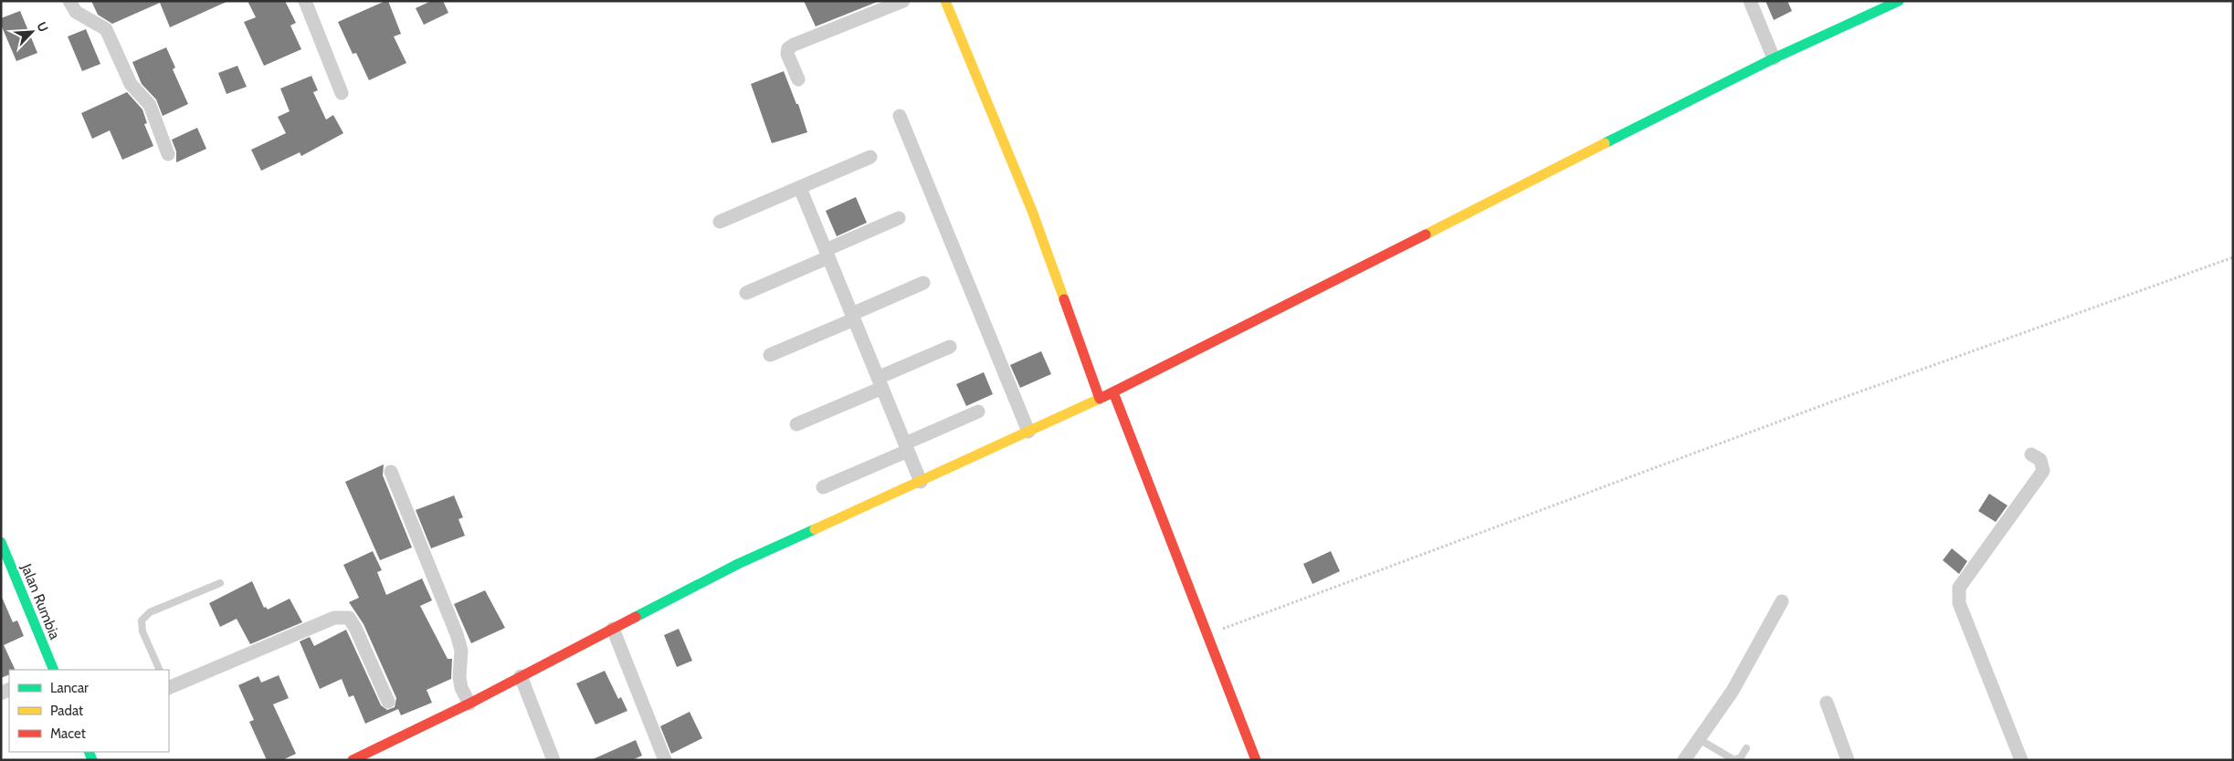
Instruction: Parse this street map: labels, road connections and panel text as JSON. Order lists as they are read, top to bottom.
{
  "streets": {
    "main road": ["Jalan Rumbia"]
  },
  "legend": ["Lancar", "Padat", "Macet"],
  "north": "top right"
}
